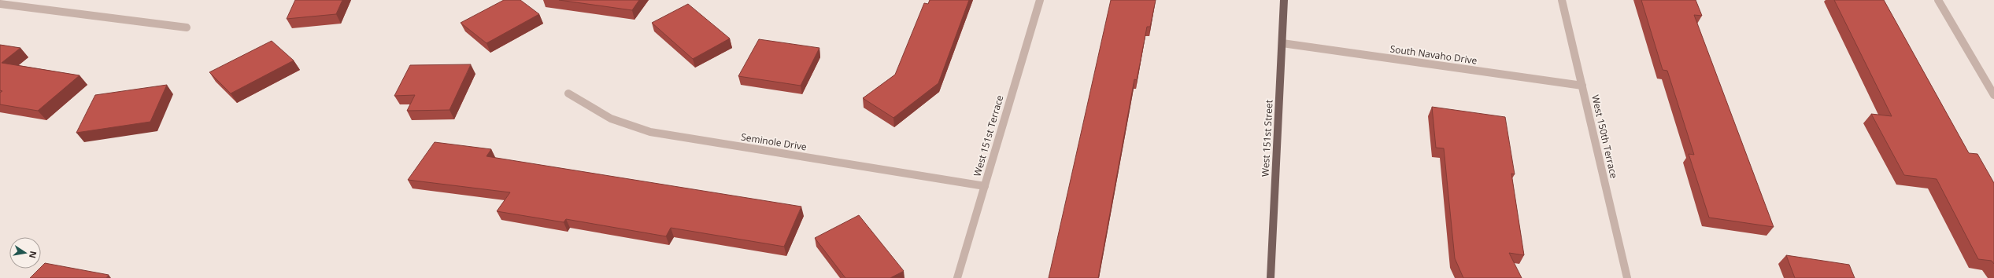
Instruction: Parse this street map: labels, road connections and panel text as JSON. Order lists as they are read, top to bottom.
{
  "streets": {
    "main road": ["West 151st Street"],
    "street": [
      "South Navaho Drive",
      "West 151st Terrace",
      "West 150th Terrace",
      "Seminole Drive"
    ]
  },
  "crossings": [
    ["South Navaho Drive", "West 150th Terrace"],
    ["South Navaho Drive", "West 151st Street"],
    ["West 151st Terrace", "Seminole Drive"]
  ],
  "north": "right"
}
